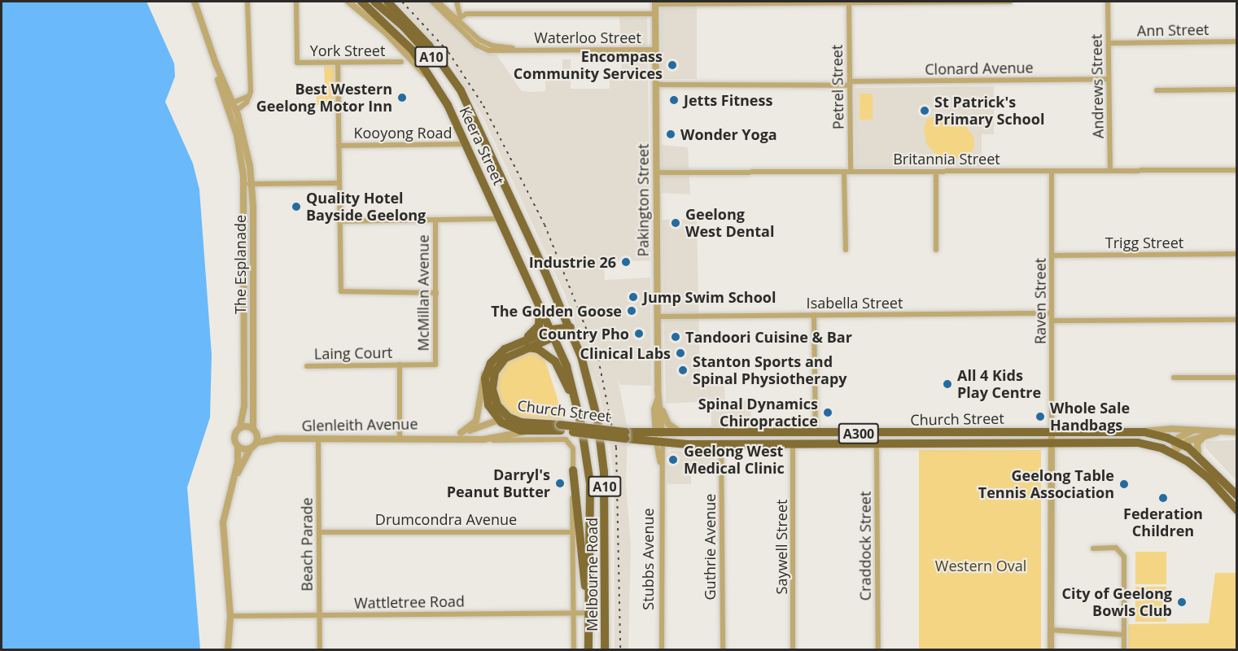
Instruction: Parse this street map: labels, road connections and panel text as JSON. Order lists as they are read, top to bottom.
{
  "streets": {
    "highway": [
      "A10",
      "Keera Street",
      "Church Street",
      "Glenleith Avenue",
      "A300",
      "Melbourne Road"
    ],
    "street": [
      "Ann Street",
      "Waterloo Street",
      "York Street",
      "Clonard Avenue",
      "Andrews Street",
      "Petrel Street",
      "Kooyong Road",
      "Britannia Street",
      "Pakington Street",
      "Trigg Street",
      "The Esplanade",
      "McMillan Avenue",
      "Raven Street",
      "Isabella Street",
      "Laing Court",
      "Drumcondra Avenue",
      "Beach Parade",
      "Craddock Street",
      "Guthrie Avenue",
      "Saywell Street",
      "Stubbs Avenue",
      "Wattletree Road"
    ]
  },
  "crossings": [
    ["Ann Street", "Andrews Street"],
    ["Waterloo Street", "Pakington Street"],
    ["A10", "Keera Street"],
    ["Clonard Avenue", "Andrews Street"],
    ["Clonard Avenue", "Petrel Street"],
    ["Clonard Avenue", "Pakington Street"],
    ["Andrews Street", "Britannia Street"],
    ["Petrel Street", "Britannia Street"],
    ["Kooyong Road", "Keera Street"],
    ["Keera Street", "Church Street"],
    ["Keera Street", "Melbourne Road"],
    ["Britannia Street", "Pakington Street"],
    ["Britannia Street", "Raven Street"],
    ["Pakington Street", "Isabella Street"],
    ["Pakington Street", "Church Street"],
    ["Pakington Street", "Stubbs Avenue"],
    ["Trigg Street", "Raven Street"],
    ["The Esplanade", "Glenleith Avenue"],
    ["McMillan Avenue", "Laing Court"],
    ["Raven Street", "Isabella Street"],
    ["Raven Street", "Church Street"],
    ["Church Street", "Glenleith Avenue"],
    ["Church Street", "A300"],
    ["Church Street", "Craddock Street"],
    ["Church Street", "Guthrie Avenue"],
    ["Church Street", "Saywell Street"],
    ["Church Street", "Stubbs Avenue"],
    ["Church Street", "Melbourne Road"],
    ["Glenleith Avenue", "Beach Parade"],
    ["Drumcondra Avenue", "Beach Parade"],
    ["Beach Parade", "Wattletree Road"],
    ["Melbourne Road", "Wattletree Road"]
  ],
  "parks": ["Western Oval"],
  "places": [
    "Encompass Community Services",
    "Best Western Geelong Motor Inn",
    "Jetts Fitness",
    "St Patrick's Primary School",
    "Wonder Yoga",
    "Quality Hotel Bayside Geelong",
    "Geelong West Dental",
    "Industrie 26",
    "Jump Swim School",
    "The Golden Goose",
    "Country Pho",
    "Tandoori Cuisine & Bar",
    "Clinical Labs",
    "Stanton Sports and Spinal Physiotherapy",
    "All 4 Kids Play Centre",
    "Spinal Dynamics Chiropractice",
    "Whole Sale Handbags",
    "Geelong West Medical Clinic",
    "Darryl's Peanut Butter",
    "Geelong Table Tennis Association",
    "Federation Children",
    "City of Geelong Bowls Club"
  ]
}
